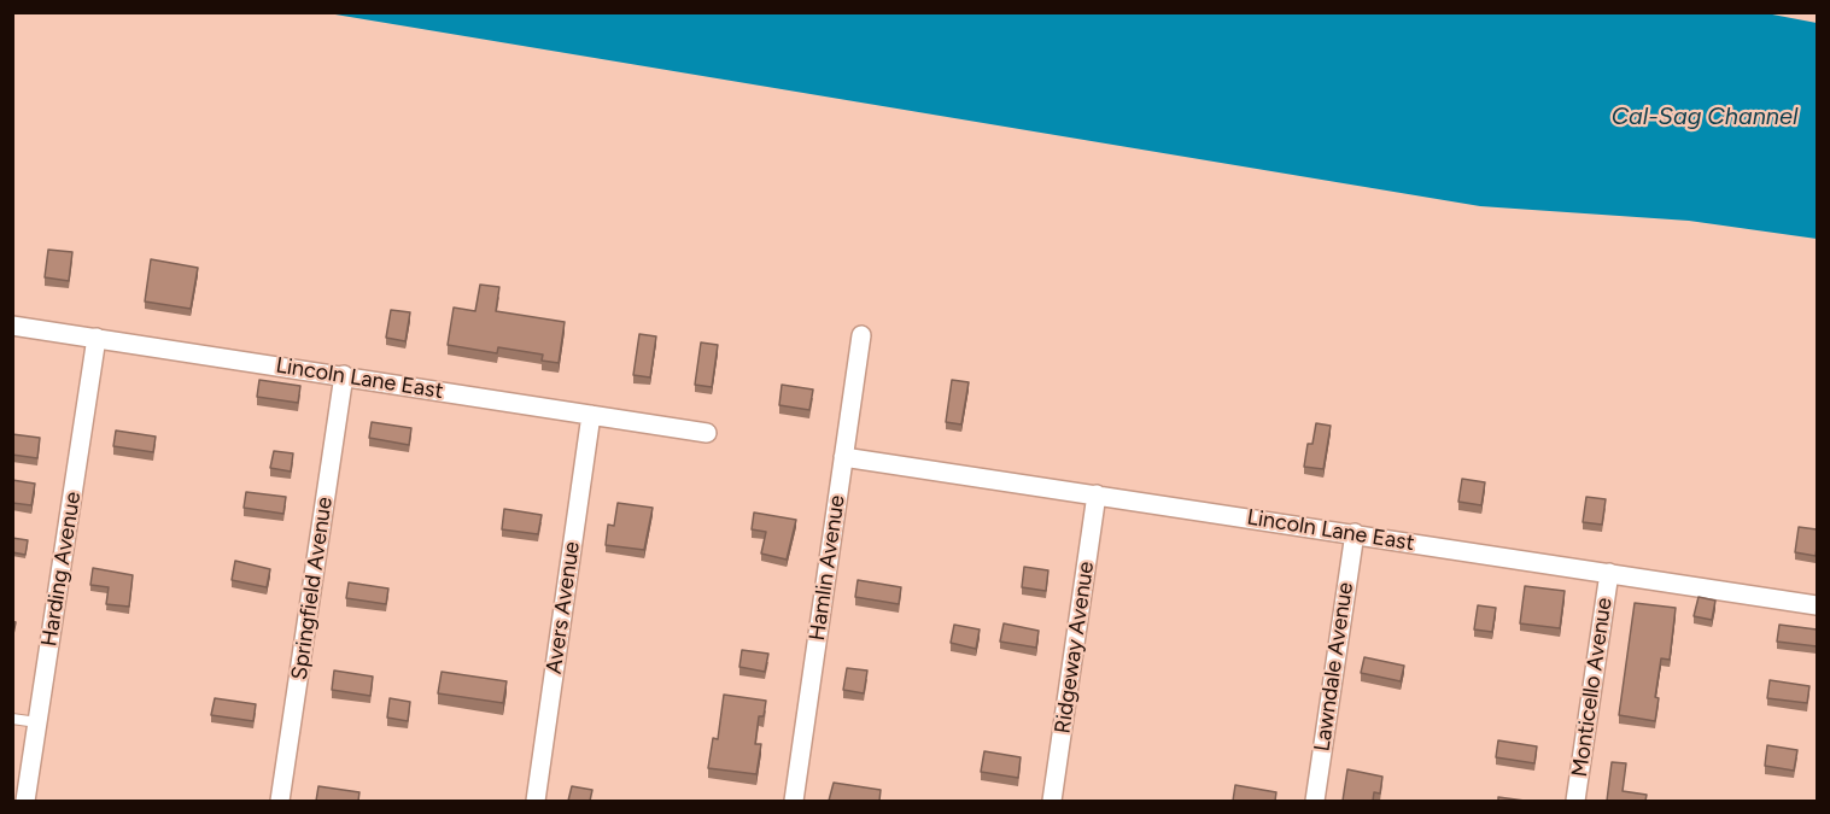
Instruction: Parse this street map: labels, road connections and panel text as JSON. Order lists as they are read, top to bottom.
{
  "streets": {
    "street": [
      "Lincoln Lane East",
      "Hamlin Avenue",
      "Harding Avenue",
      "Springfield Avenue",
      "Avers Avenue",
      "Ridgeway Avenue",
      "Lawndale Avenue",
      "Monticello Avenue"
    ]
  },
  "crossings": [
    ["Lincoln Lane East", "Hamlin Avenue"],
    ["Lincoln Lane East", "Harding Avenue"],
    ["Lincoln Lane East", "Springfield Avenue"],
    ["Lincoln Lane East", "Avers Avenue"],
    ["Lincoln Lane East", "Ridgeway Avenue"],
    ["Lincoln Lane East", "Lawndale Avenue"],
    ["Lincoln Lane East", "Monticello Avenue"]
  ],
  "water": ["Cal-Sag Channel"]
}
